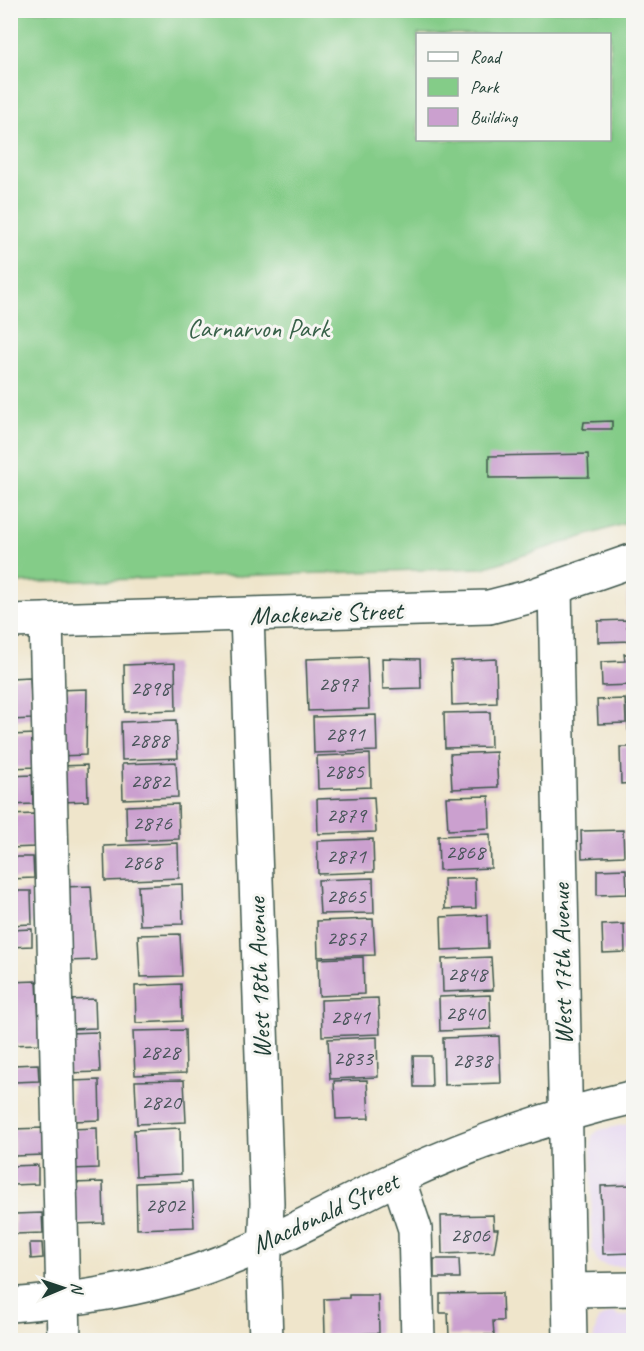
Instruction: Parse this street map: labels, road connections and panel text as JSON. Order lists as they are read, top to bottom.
{
  "streets": {
    "street": [
      "Mackenzie Street",
      "West 17th Avenue",
      "West 18th Avenue",
      "Macdonald Street"
    ]
  },
  "crossings": [
    ["Mackenzie Street", "West 17th Avenue"],
    ["Mackenzie Street", "West 18th Avenue"],
    ["West 17th Avenue", "Macdonald Street"],
    ["West 18th Avenue", "Macdonald Street"]
  ],
  "parks": ["Carnarvon Park"],
  "house_numbers": [
    "2897",
    "2898",
    "2891",
    "2888",
    "2885",
    "2882",
    "2879",
    "2876",
    "2868",
    "2871",
    "2868",
    "2865",
    "2857",
    "2848",
    "2840",
    "2841",
    "2828",
    "2833",
    "2838",
    "2820",
    "2802",
    "2806"
  ],
  "legend": ["Road", "Park", "Building"],
  "north": "right"
}
